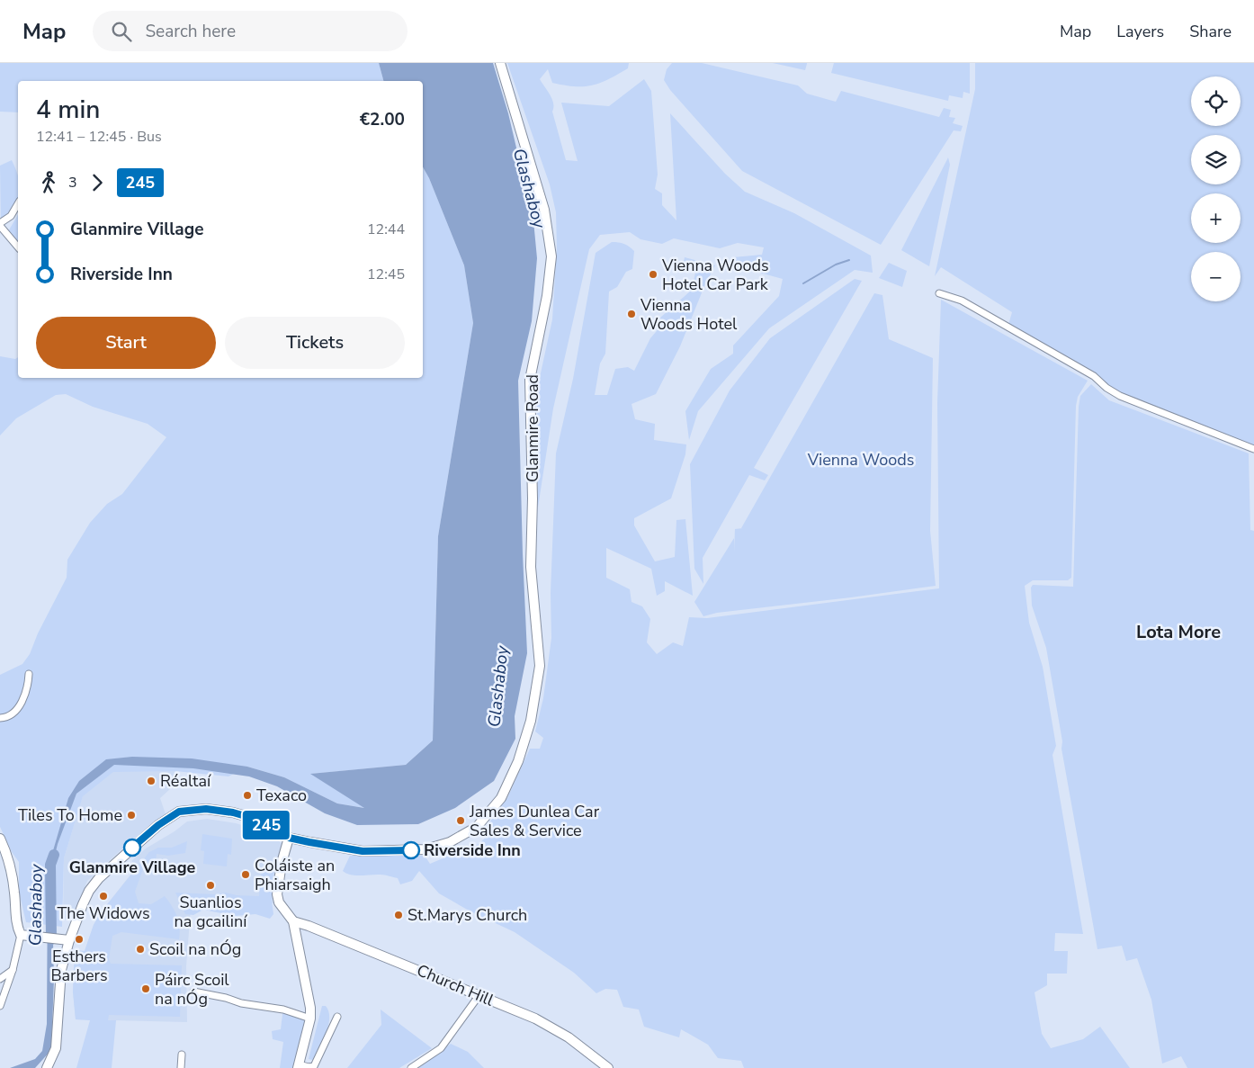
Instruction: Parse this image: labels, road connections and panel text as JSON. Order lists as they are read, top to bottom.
{
  "streets": {
    "main road": ["Glanmire Road", "Church Hill"]
  },
  "districts": ["Lota More"],
  "water": ["Glashaboy"],
  "parks": ["Vienna Woods"],
  "places": [
    "Vienna Woods Hotel Car Park",
    "Vienna Woods Hotel",
    "Réaltaí",
    "Texaco",
    "Tiles To Home",
    "James Dunlea Car Sales & Service",
    "Glanmire Village",
    "Riverside Inn",
    "Coláiste an Phiarsaigh",
    "Suanlios na gcailiní",
    "The Widows",
    "St.Marys Church",
    "Esthers Barbers",
    "Scoil na nÓg",
    "Páirc Scoil na nÓg"
  ],
  "lines": ["bus line 245"],
  "page": {
    "header": "Map",
    "search": "Search here",
    "nav": ["Map", "Layers", "Share"],
    "on_map": "245",
    "map_buttons": ["+", "−"],
    "heading": ["4 min", "12:41 – 12:45 · Bus", "€2.00"],
    "legs": ["3", "245"],
    "list": [
      {
        "name": "Glanmire Village",
        "value": "12:44"
      },
      {
        "name": "Riverside Inn",
        "value": "12:45"
      }
    ],
    "buttons": ["Start", "Tickets"]
  }
}
